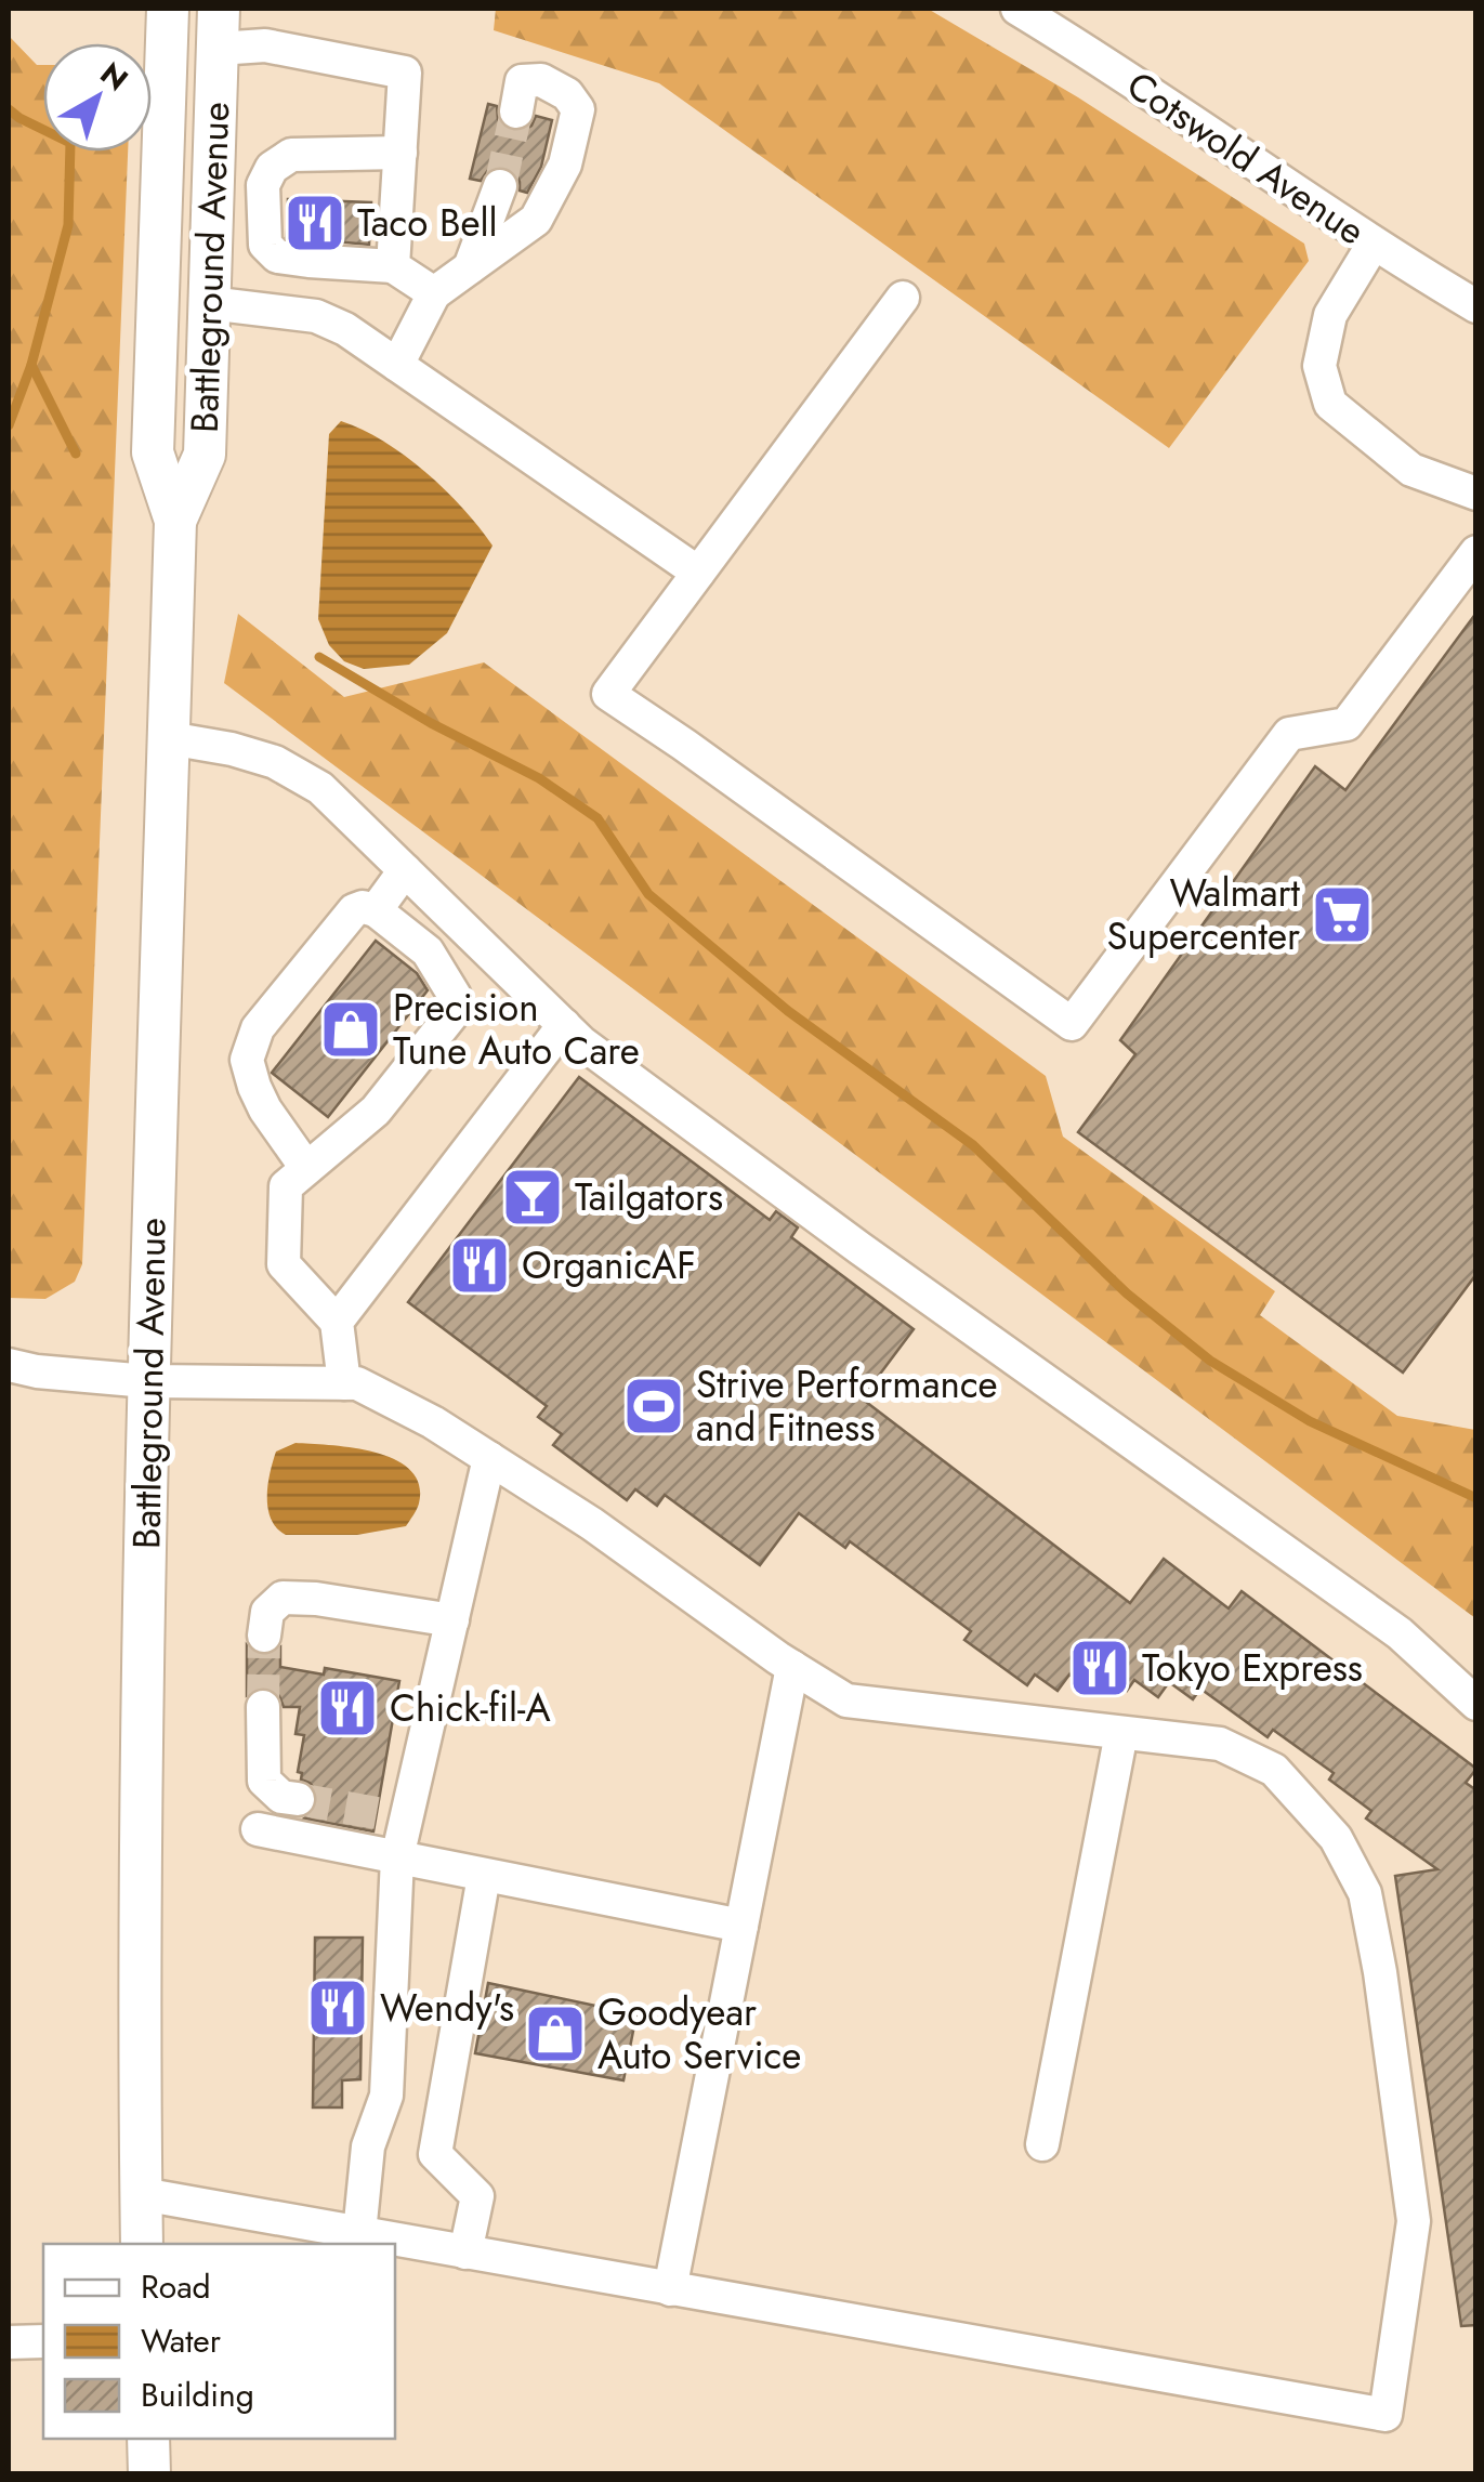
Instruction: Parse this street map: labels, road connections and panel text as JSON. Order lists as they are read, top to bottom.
{
  "streets": {
    "main road": ["Battleground Avenue"],
    "street": ["Cotswold Avenue"]
  },
  "places": {
    "restaurant": [
      "Taco Bell",
      "OrganicAF",
      "Tokyo Express",
      "Chick-fil-A",
      "Wendy's"
    ],
    "supermarket": ["Walmart Supercenter"],
    "shop": ["Precision Tune Auto Care", "Goodyear Auto Service"],
    "bar": ["Tailgators"],
    "sports": ["Strive Performance and Fitness"]
  },
  "legend": ["Road", "Water", "Building"],
  "north": "top right"
}
